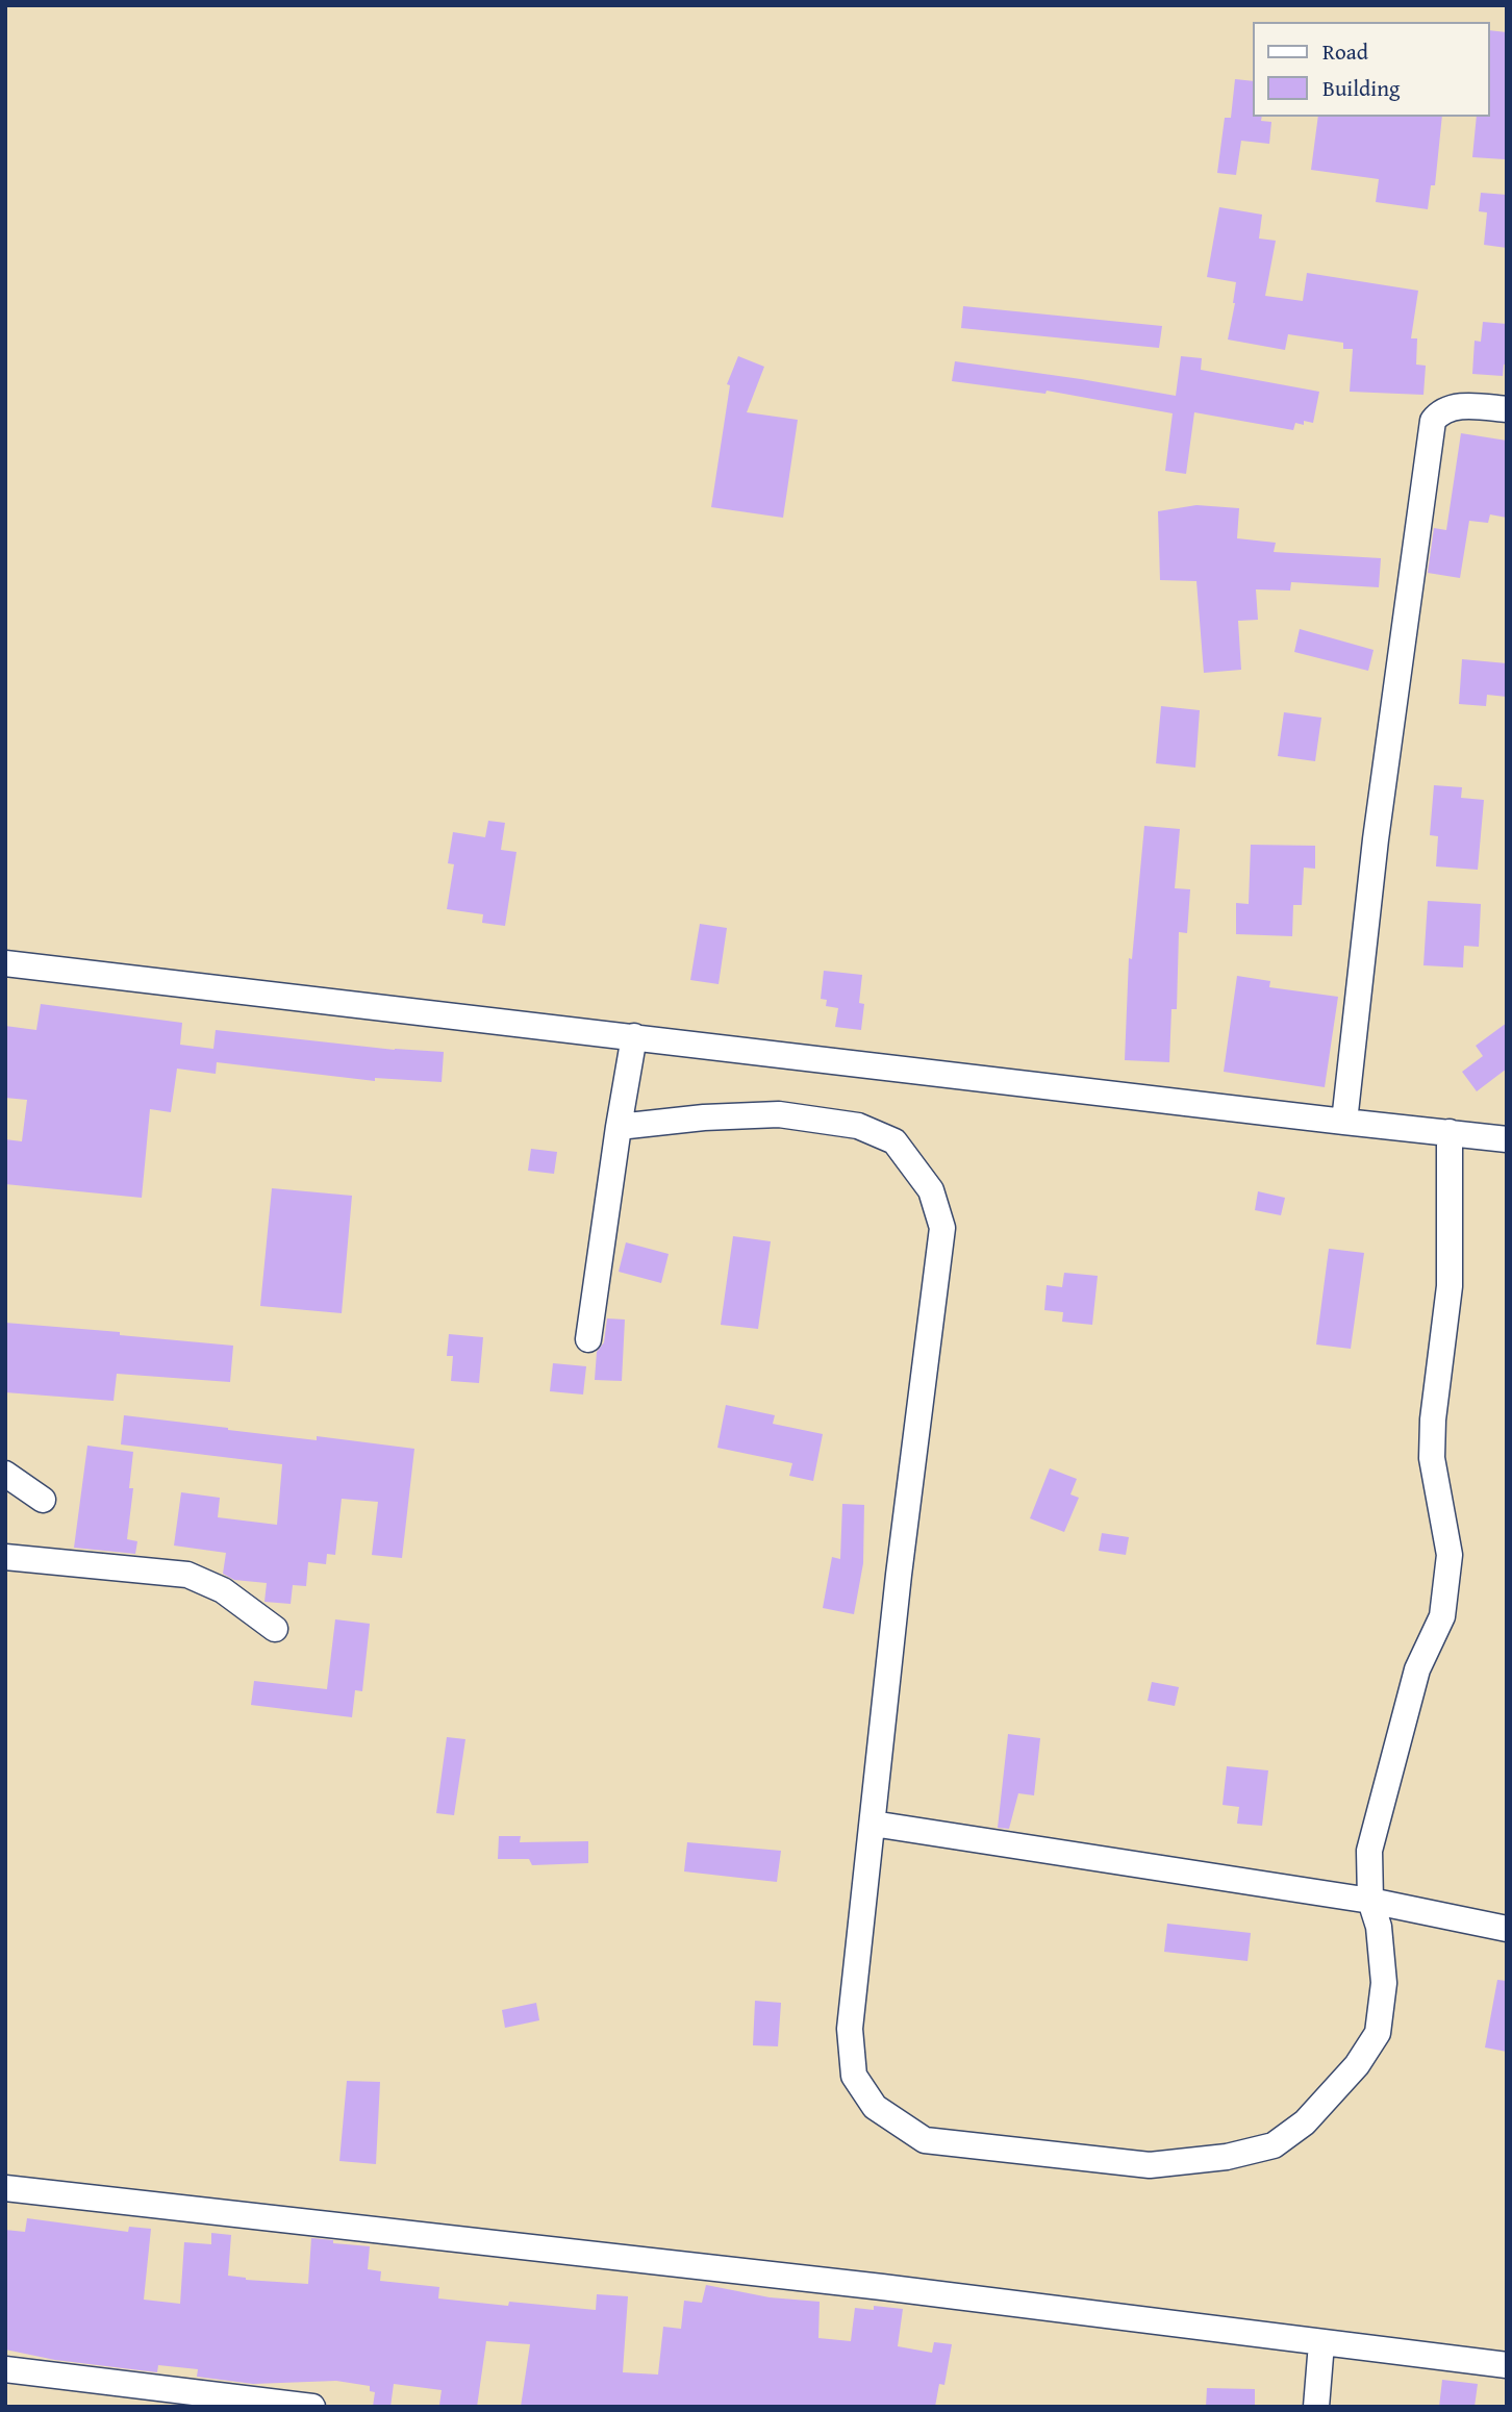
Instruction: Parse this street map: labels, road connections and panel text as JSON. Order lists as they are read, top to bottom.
{
  "legend": ["Road", "Building"]
}
